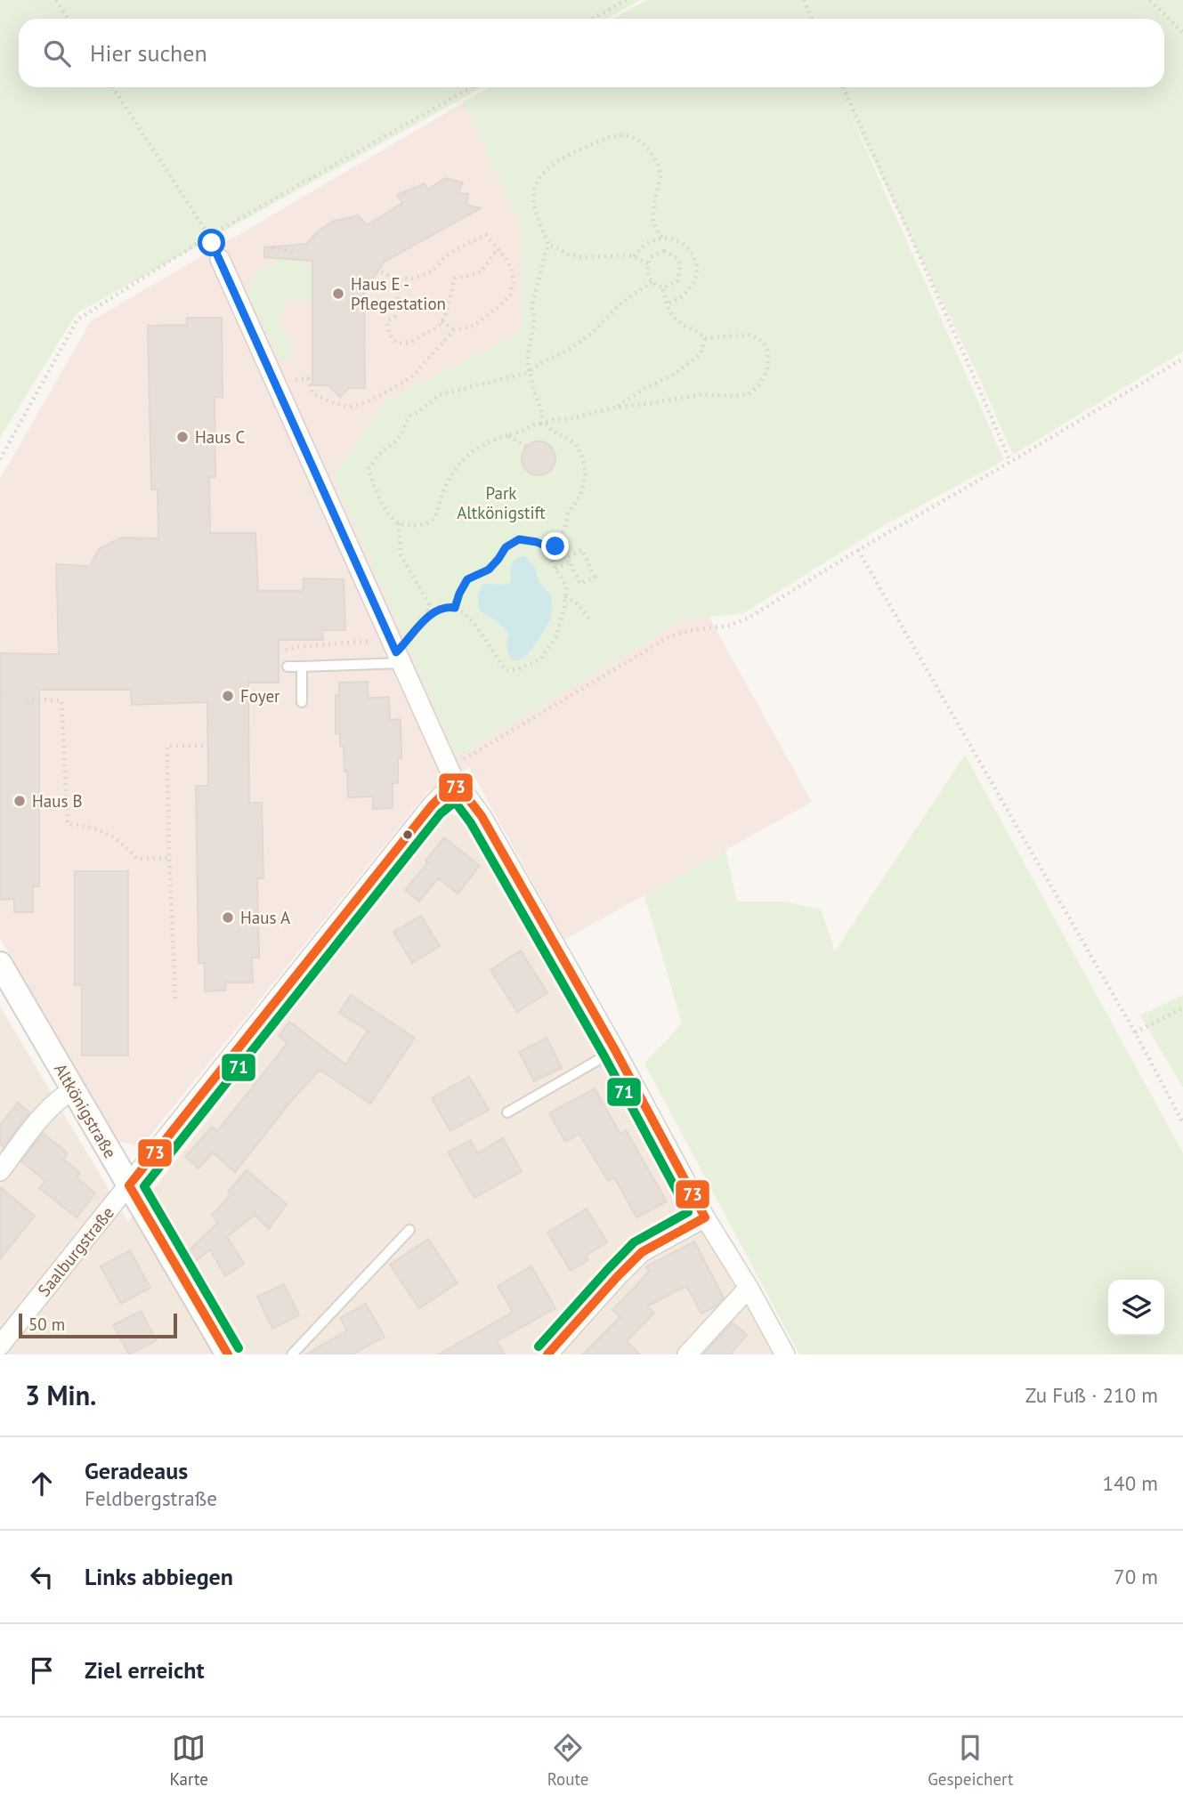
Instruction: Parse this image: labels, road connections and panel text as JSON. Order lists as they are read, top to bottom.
{
  "streets": {
    "street": ["Altkönigstraße", "Saalburgstraße"]
  },
  "crossings": [
    ["Altkönigstraße", "Saalburgstraße"]
  ],
  "parks": ["Park Altkönigstift"],
  "places": [
    "Haus E - Pflegestation",
    "Haus C",
    "Foyer",
    "Haus B",
    "Haus A"
  ],
  "lines": ["transit line 73", "transit line 71"],
  "scale_bar": "50 m",
  "page": {
    "search": "Hier suchen",
    "scale": "50 m",
    "heading": ["3 Min.", "Zu Fuß · 210 m"],
    "list": [
      ["Geradeaus", "Feldbergstraße", "140 m"],
      ["Links abbiegen", "70 m"],
      "Ziel erreicht"
    ],
    "nav": ["Karte", "Route", "Gespeichert"]
  }
}
